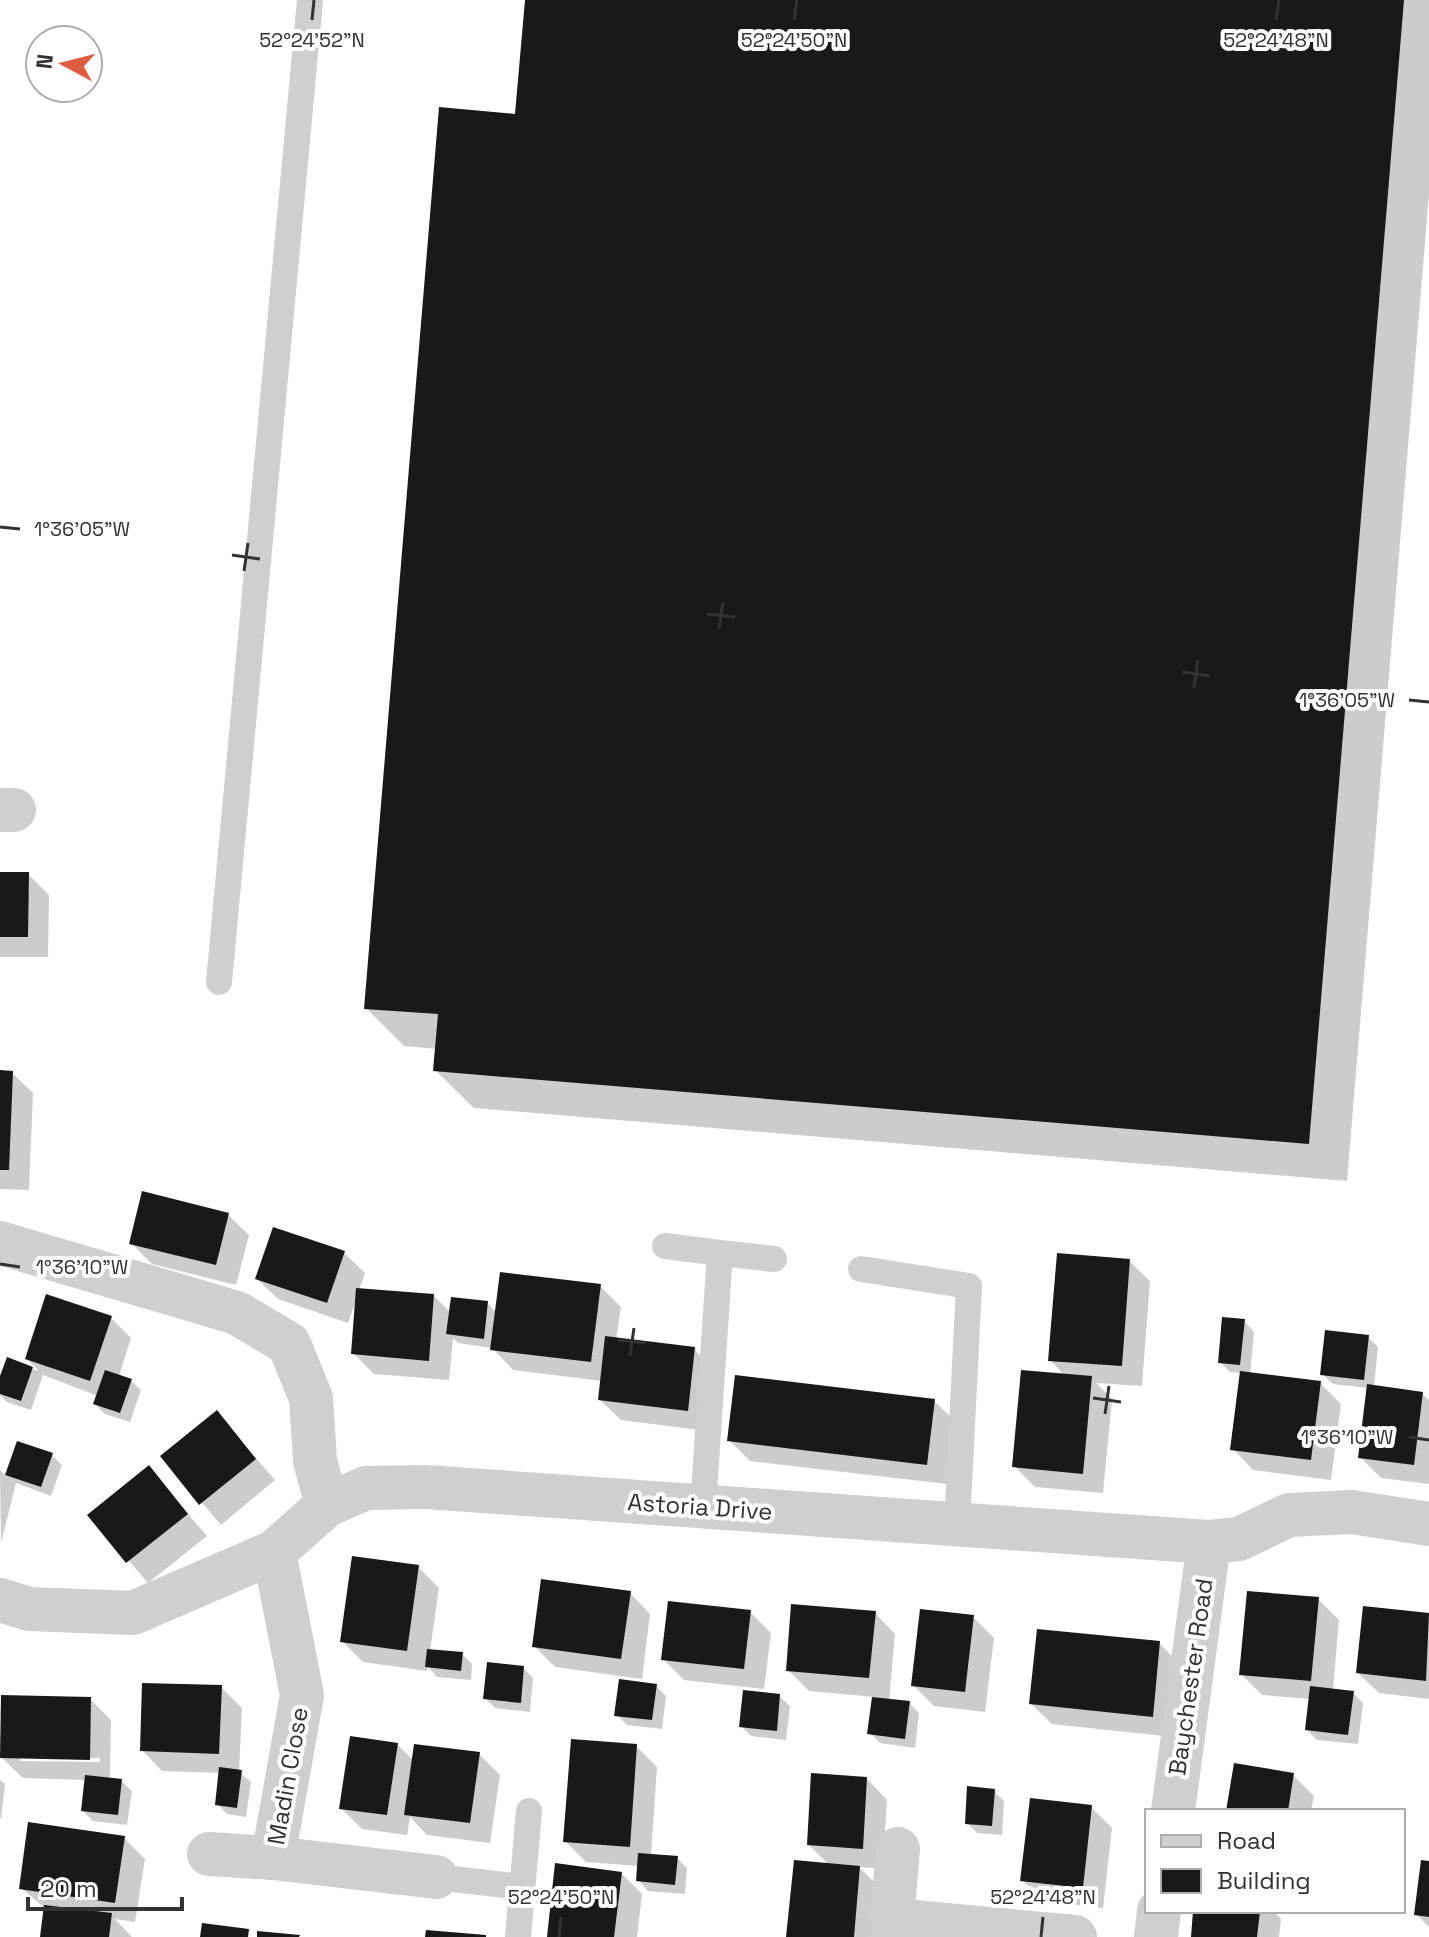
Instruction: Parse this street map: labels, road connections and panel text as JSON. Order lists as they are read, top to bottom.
{
  "streets": {
    "street": ["Astoria Drive", "Baychester Road", "Madin Close"]
  },
  "crossings": [
    ["Astoria Drive", "Baychester Road"],
    ["Astoria Drive", "Madin Close"]
  ],
  "legend": ["Road", "Building"],
  "scale_bar": "20 m",
  "north": "left",
  "coordinates": [
    "52°24'52\"N",
    "52°24'50\"N",
    "52°24'48\"N",
    "1°36'05\"W",
    "1°36'10\"W"
  ]
}
